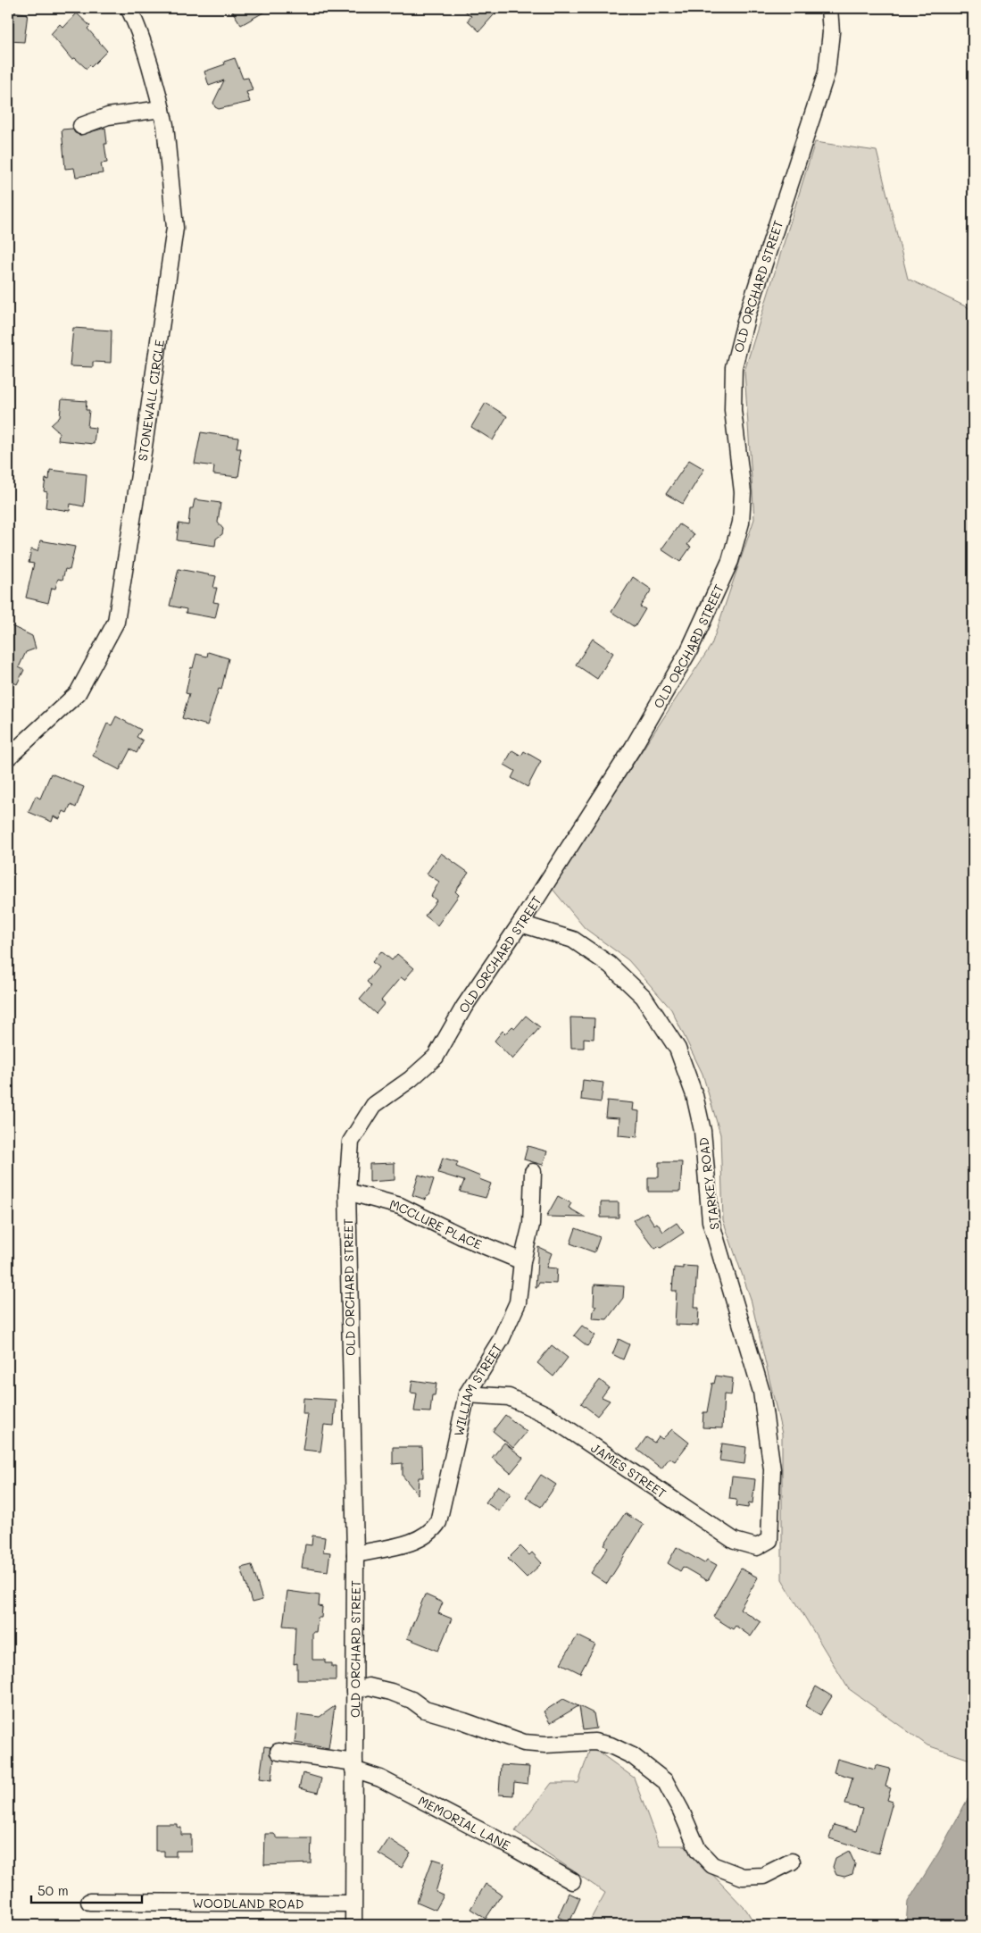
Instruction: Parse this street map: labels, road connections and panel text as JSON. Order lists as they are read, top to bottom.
{
  "streets": {
    "street": [
      "OLD ORCHARD STREET",
      "STONEWALL CIRCLE",
      "STARKEY ROAD",
      "MCCLURE PLACE",
      "WILLIAM STREET",
      "JAMES STREET",
      "MEMORIAL LANE",
      "WOODLAND ROAD"
    ]
  },
  "crossings": [
    ["OLD ORCHARD STREET", "STARKEY ROAD"],
    ["OLD ORCHARD STREET", "MCCLURE PLACE"],
    ["OLD ORCHARD STREET", "WILLIAM STREET"],
    ["OLD ORCHARD STREET", "MEMORIAL LANE"],
    ["OLD ORCHARD STREET", "WOODLAND ROAD"],
    ["STARKEY ROAD", "JAMES STREET"],
    ["MCCLURE PLACE", "WILLIAM STREET"],
    ["WILLIAM STREET", "JAMES STREET"]
  ],
  "scale_bar": "50 m"
}
